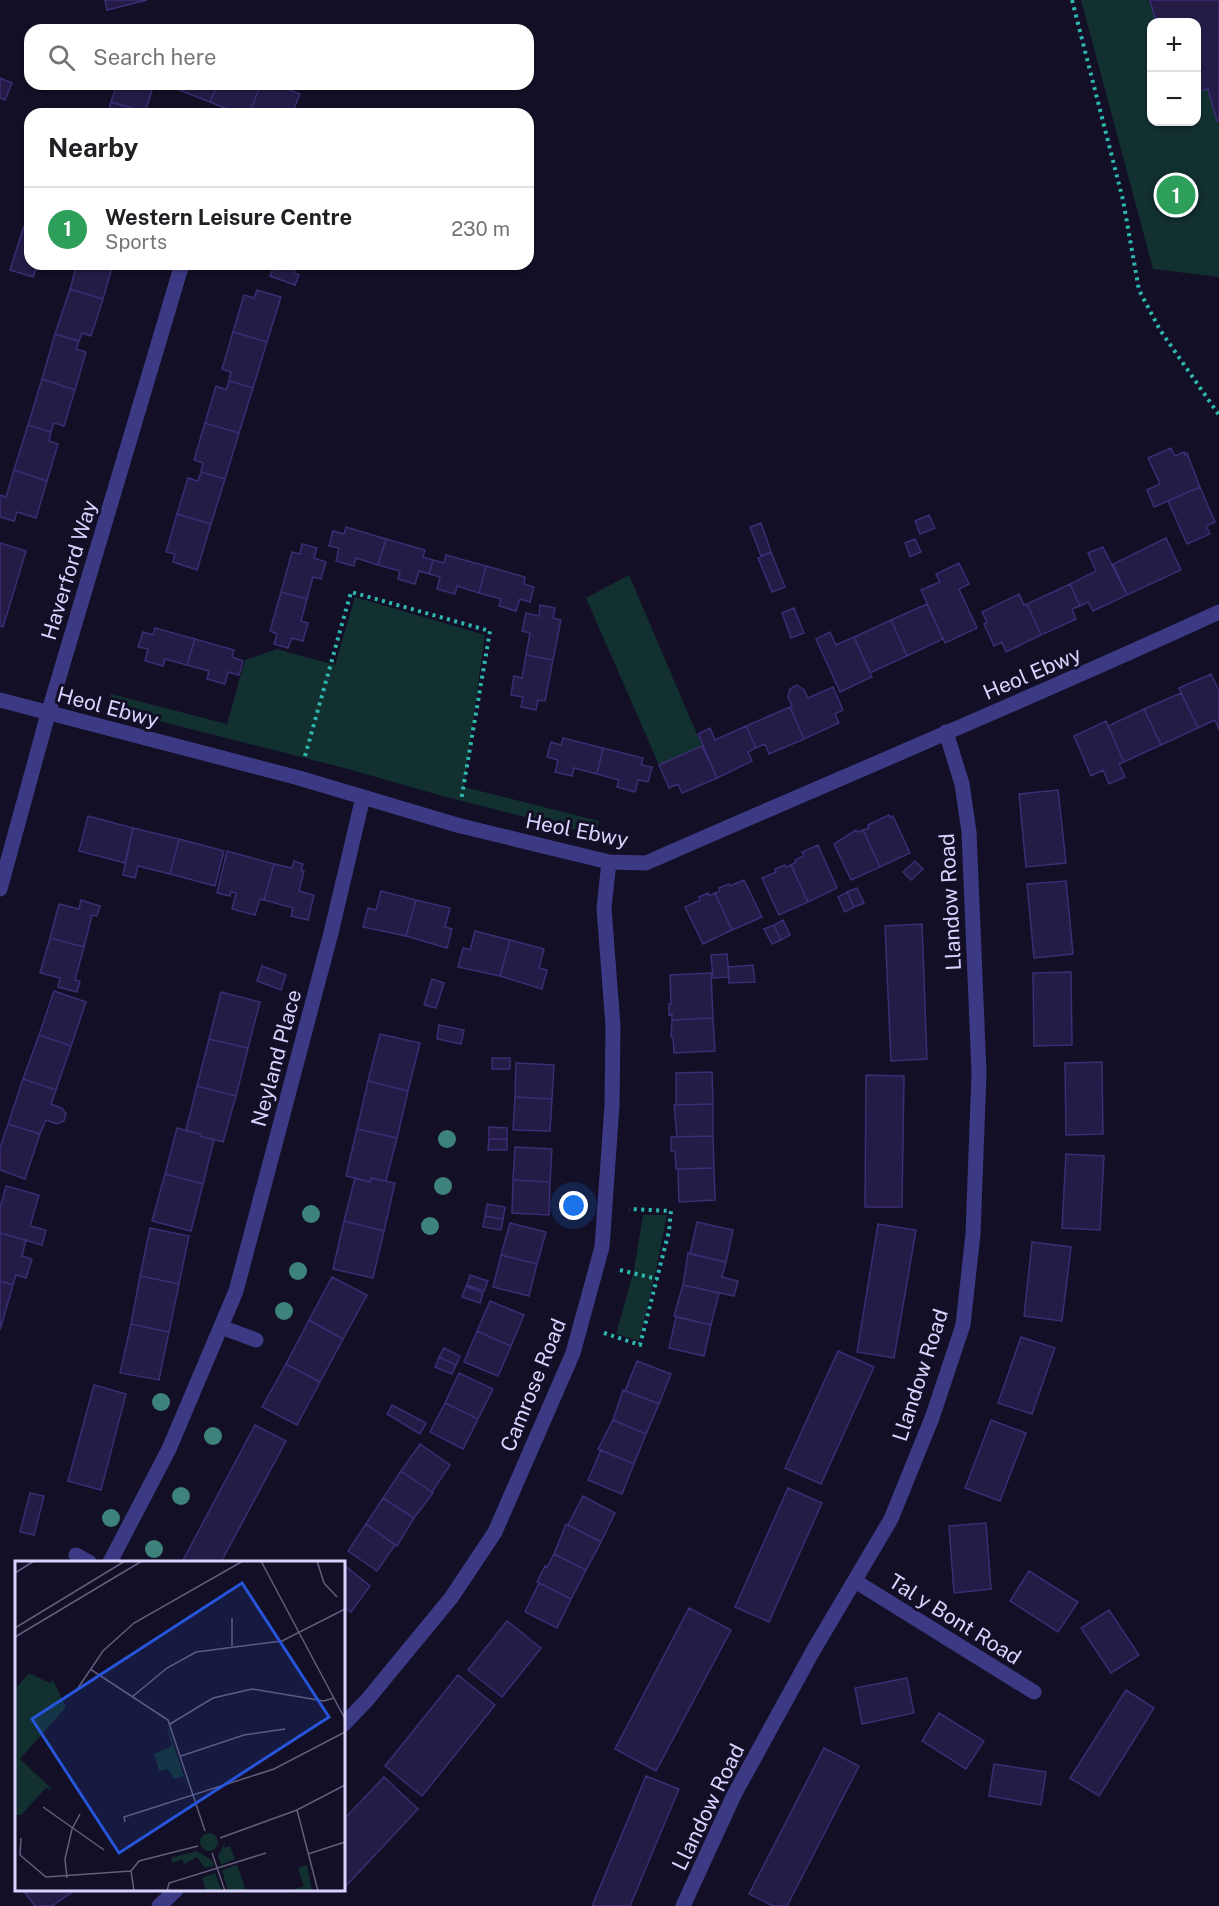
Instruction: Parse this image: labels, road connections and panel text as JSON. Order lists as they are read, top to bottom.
{
  "streets": {
    "street": [
      "Haverford Way",
      "Heol Ebwy",
      "Llandow Road",
      "Neyland Place",
      "Camrose Road",
      "Tal y Bont Road"
    ]
  },
  "crossings": [
    ["Haverford Way", "Heol Ebwy"],
    ["Heol Ebwy", "Llandow Road"],
    ["Heol Ebwy", "Neyland Place"],
    ["Heol Ebwy", "Camrose Road"],
    ["Llandow Road", "Tal y Bont Road"]
  ],
  "page": {
    "map_buttons": ["+", "−"],
    "search": "Search here",
    "heading": "Nearby",
    "pins": "1",
    "list": [
      {
        "mark": "1",
        "name": "Western Leisure Centre",
        "note": "Sports",
        "value": "230 m"
      }
    ]
  }
}
